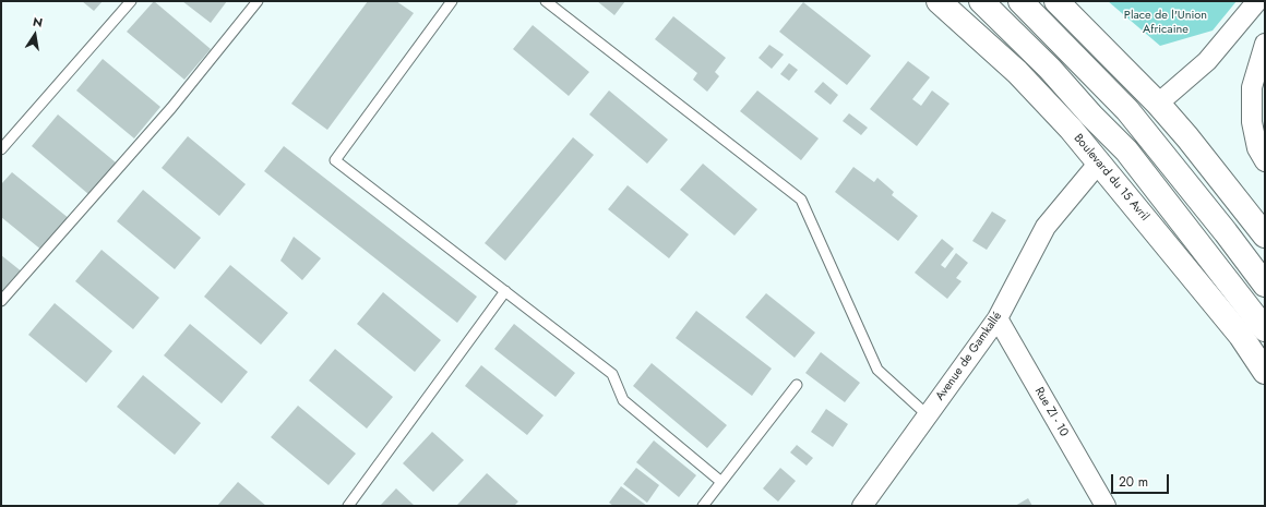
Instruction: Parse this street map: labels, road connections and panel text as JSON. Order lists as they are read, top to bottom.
{
  "streets": {
    "main road": ["Boulevard du 15 Avril"],
    "street": ["Avenue de Gamkallé", "Rue ZI - 10"]
  },
  "crossings": [
    ["Boulevard du 15 Avril", "Avenue de Gamkallé"],
    ["Avenue de Gamkallé", "Rue ZI - 10"]
  ],
  "parks": ["Place de l'Union Africaine"],
  "scale_bar": "20 m",
  "north": "top"
}
